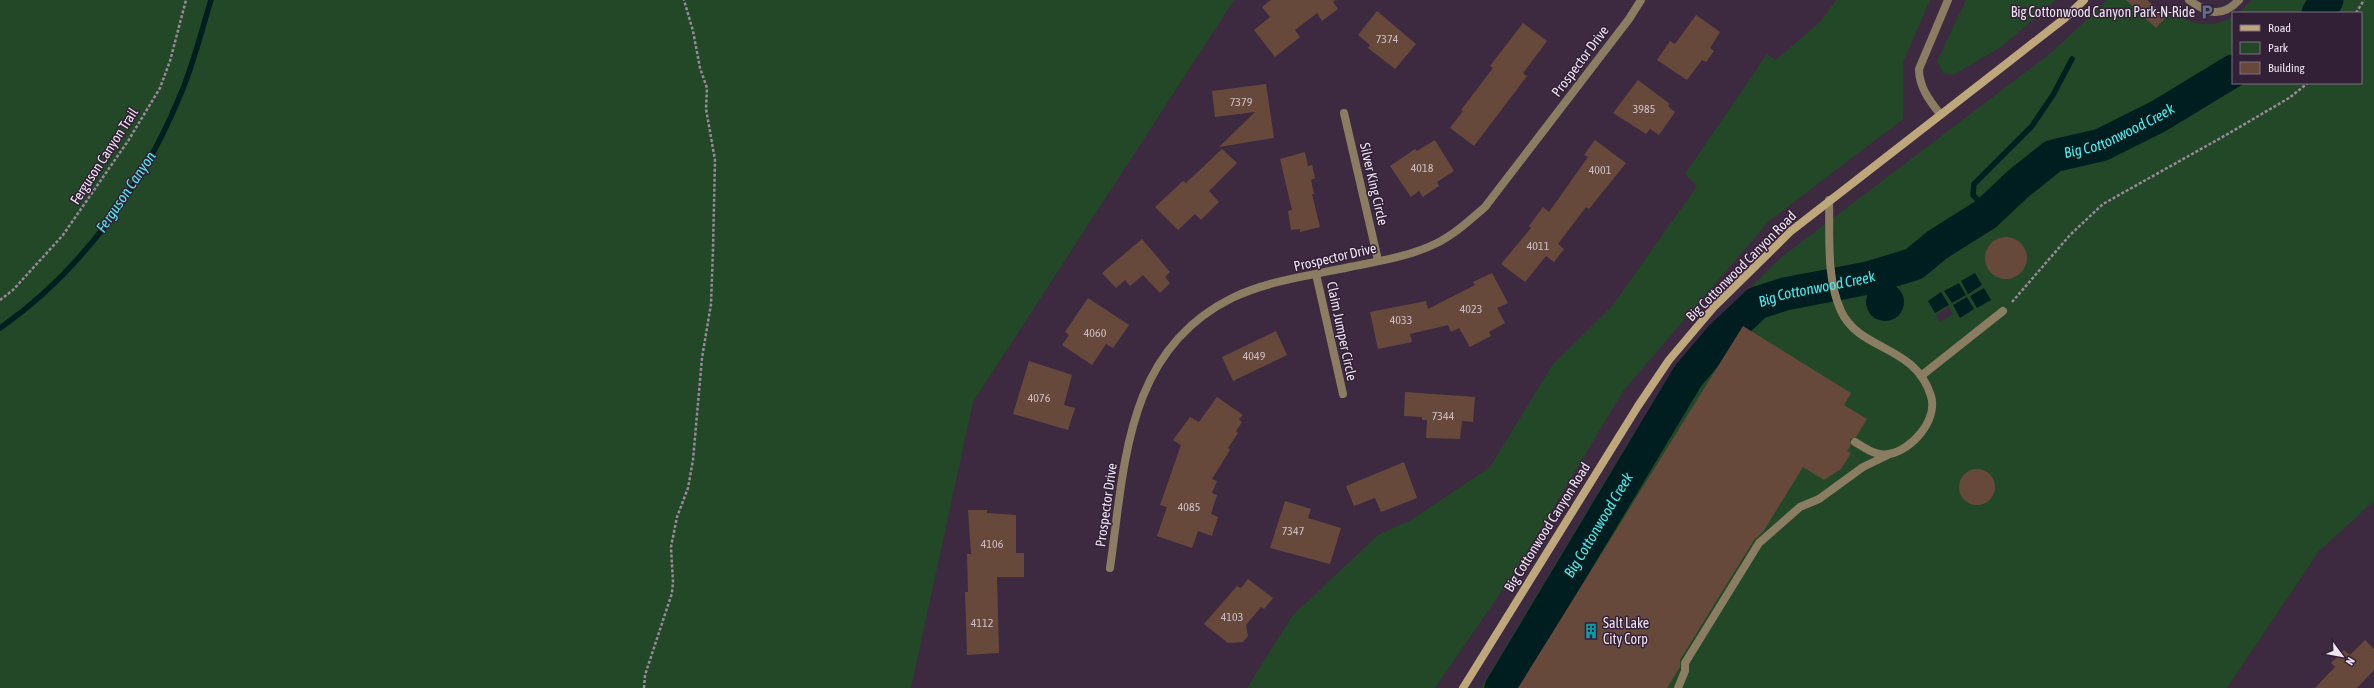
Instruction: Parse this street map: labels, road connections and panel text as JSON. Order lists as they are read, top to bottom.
{
  "streets": {
    "main road": ["Big Cottonwood Canyon Road"],
    "street": ["Prospector Drive", "Silver King Circle", "Claim Jumper Circle"],
    "path": ["Ferguson Canyon Trail"]
  },
  "crossings": [
    ["Prospector Drive", "Silver King Circle"],
    ["Prospector Drive", "Claim Jumper Circle"]
  ],
  "water": ["Big Cottonwood Creek", "Ferguson Canyon"],
  "places": {
    "parking": ["Big Cottonwood Canyon Park-N-Ride"],
    "building": ["Salt Lake City Corp"]
  },
  "house_numbers": [
    "7374",
    "7379",
    "3985",
    "4018",
    "4001",
    "4011",
    "4023",
    "4033",
    "4060",
    "4049",
    "4076",
    "7344",
    "4085",
    "7347",
    "4106",
    "4103",
    "4112"
  ],
  "legend": ["Road", "Park", "Building"],
  "north": "bottom right"
}
